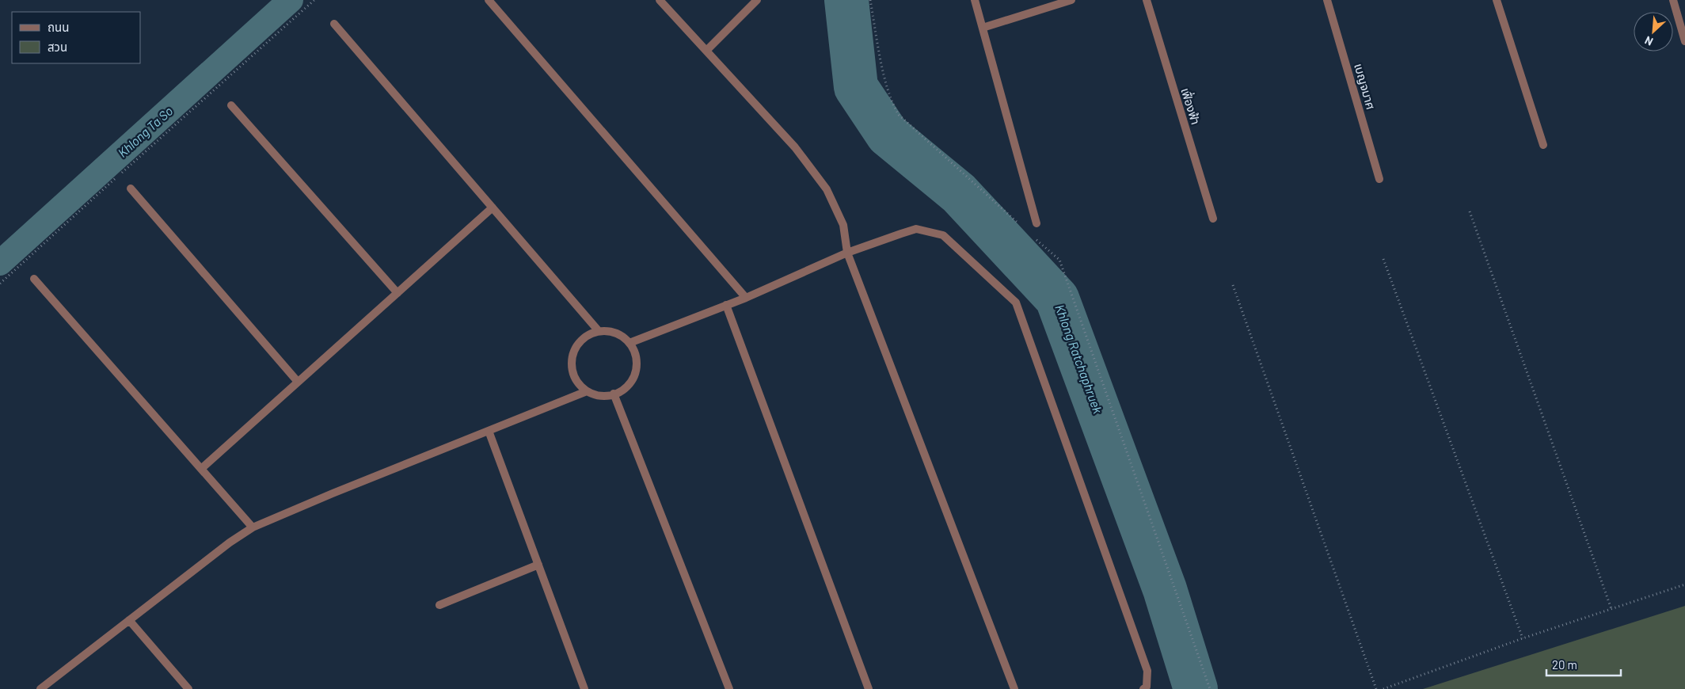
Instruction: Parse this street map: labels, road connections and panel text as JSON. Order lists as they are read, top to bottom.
{
  "streets": {
    "street": ["เบญจมาศ", "เฟื่องฟ้า"]
  },
  "water": ["Khlong Ta So", "Khlong Ratchaphruek"],
  "legend": ["ถนน", "สวน"],
  "scale_bar": "20 m",
  "north": "bottom left"
}
